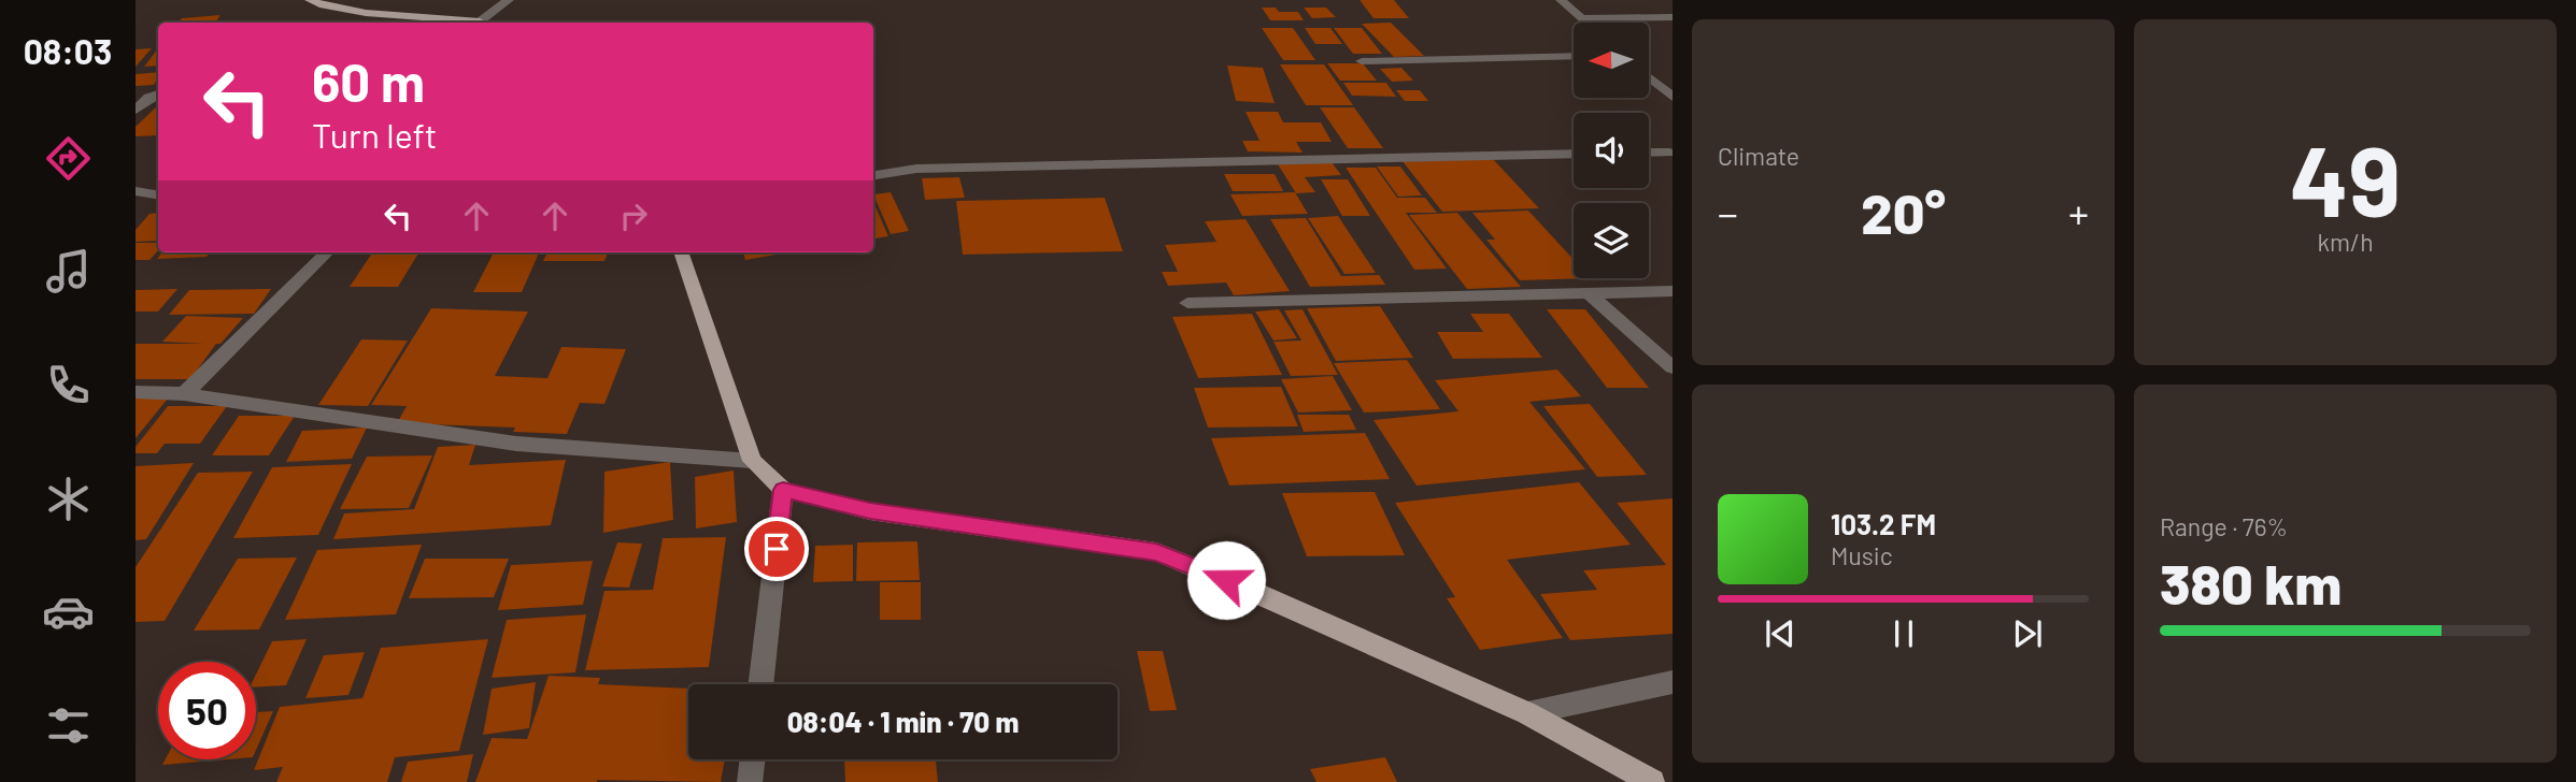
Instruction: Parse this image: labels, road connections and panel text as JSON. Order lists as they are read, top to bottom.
{
  "north": "left",
  "page": {
    "tabs": "08:03",
    "tile": [
      "Climate",
      ["49", "km/h"],
      ["Range · 76%", "380 km"]
    ],
    "turn": ["60 m", "Turn left"],
    "heat": ["−", "20°", "+"],
    "song": ["103.2 FM", "Music"],
    "limit": "50",
    "trip": "08:04 · 1 min · 70 m"
  }
}
